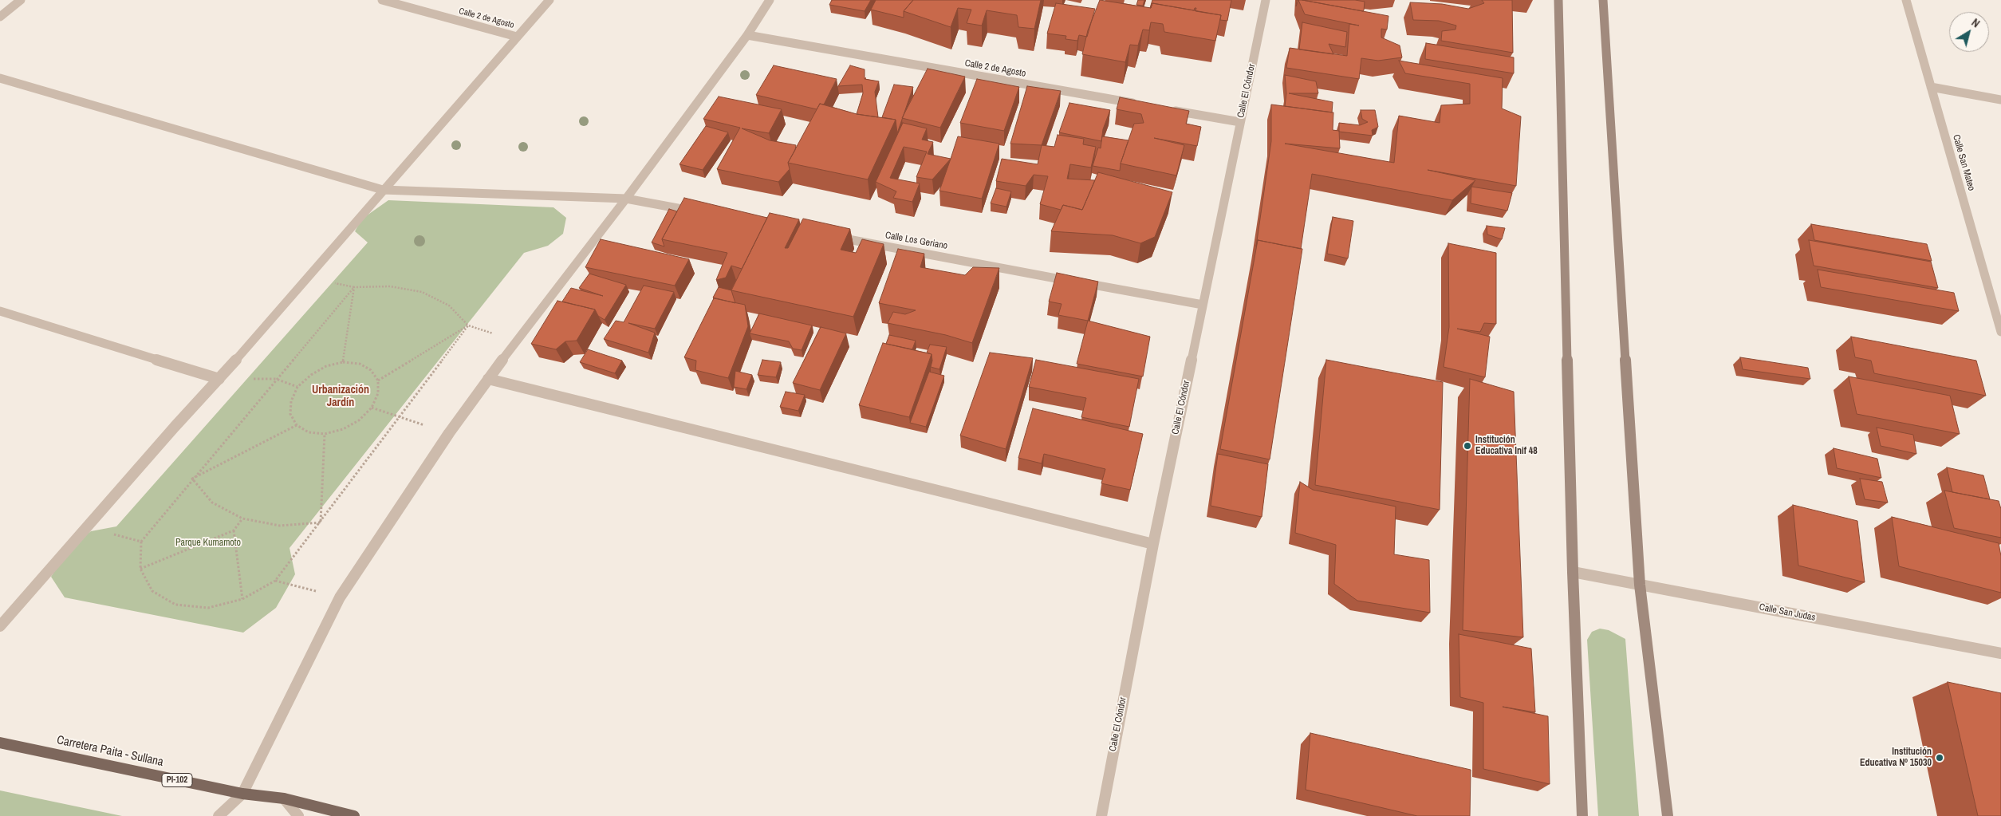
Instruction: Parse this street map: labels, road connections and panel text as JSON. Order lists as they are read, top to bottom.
{
  "streets": {
    "main road": ["Carretera Paita - Sullana", "PI-102"],
    "street": [
      "Calle 2 de Agosto",
      "Calle El Cóndor",
      "Calle San Mateo",
      "Calle Los Geriano",
      "Calle San Judas"
    ]
  },
  "crossings": [
    ["Calle El Cóndor", "Calle Los Geriano"]
  ],
  "districts": ["Urbanización Jardín"],
  "parks": ["Parque Kumamoto"],
  "places": ["Institución Educativa Inif 48", "Institución Educativa Nº 15030"],
  "north": "top right"
}
